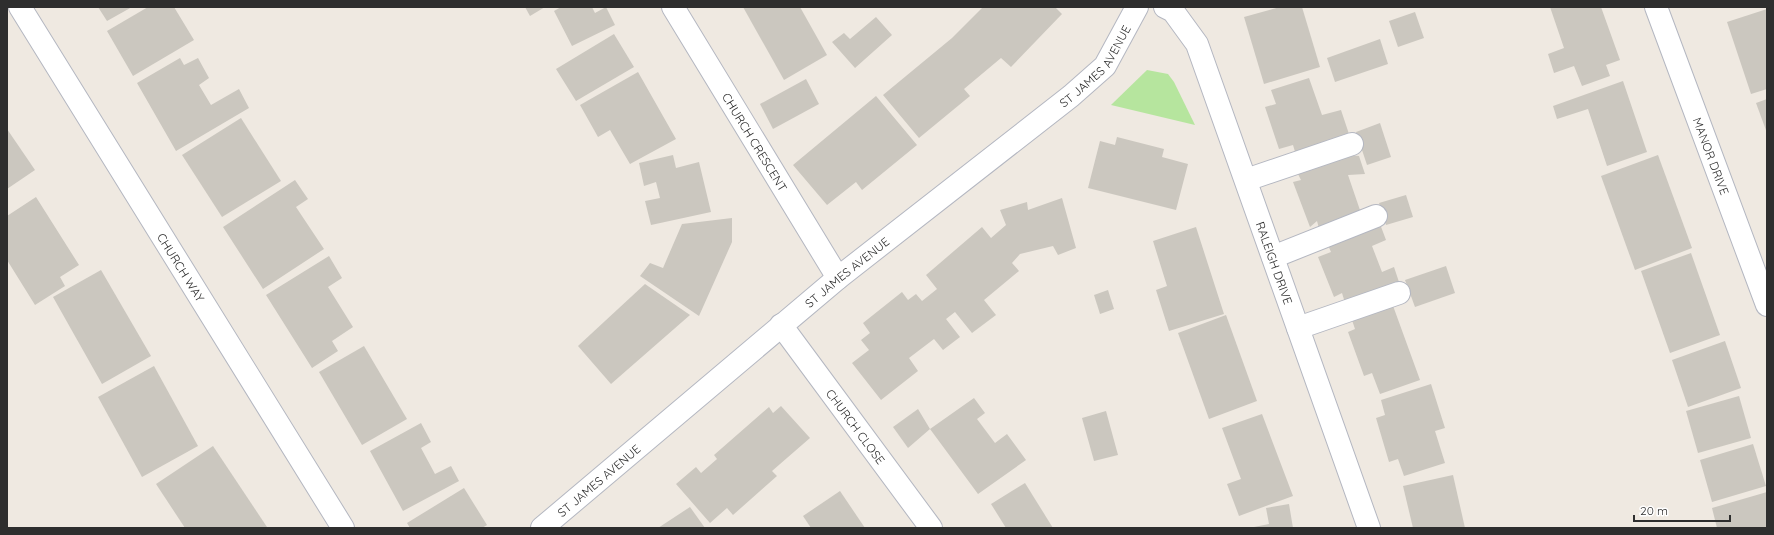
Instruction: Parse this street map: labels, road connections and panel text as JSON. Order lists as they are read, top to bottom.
{
  "streets": {
    "street": [
      "ST JAMES AVENUE",
      "CHURCH CRESCENT",
      "MANOR DRIVE",
      "RALEIGH DRIVE",
      "CHURCH WAY",
      "CHURCH CLOSE"
    ]
  },
  "crossings": [
    ["ST JAMES AVENUE", "CHURCH CRESCENT"],
    ["ST JAMES AVENUE", "CHURCH CLOSE"]
  ],
  "scale_bar": "20 m"
}
